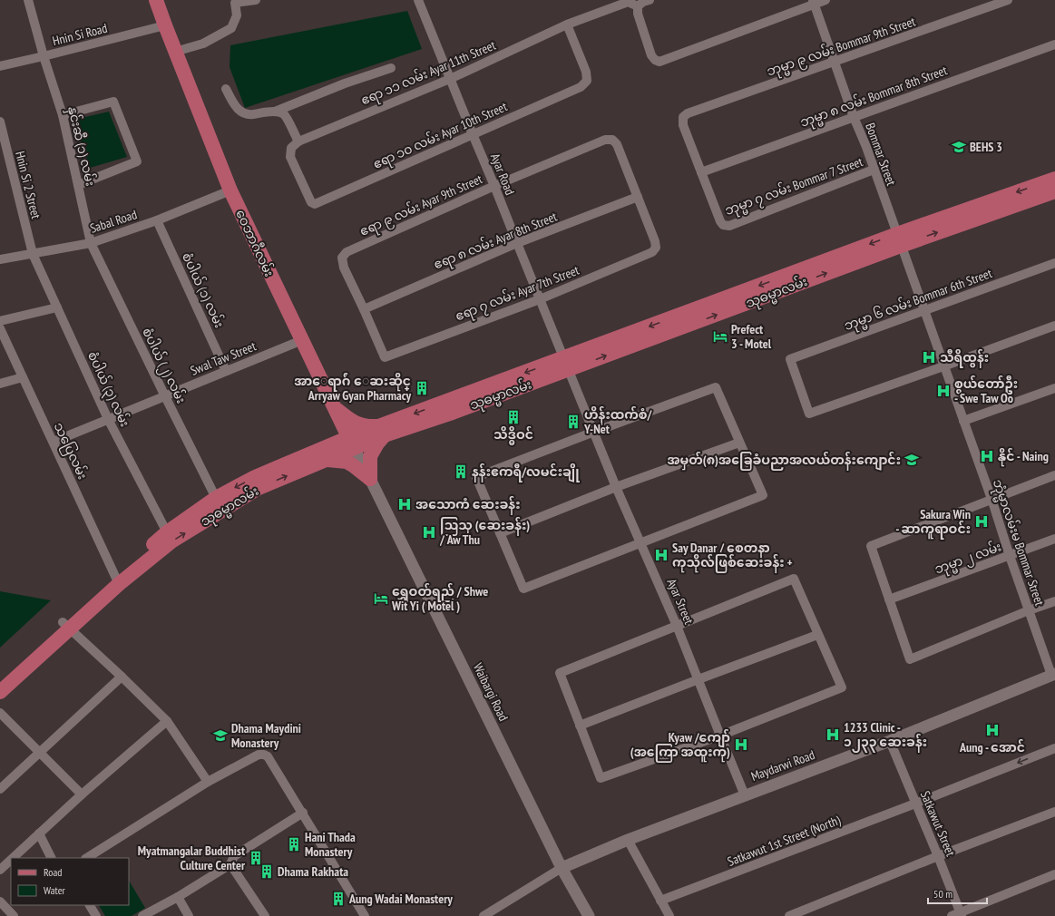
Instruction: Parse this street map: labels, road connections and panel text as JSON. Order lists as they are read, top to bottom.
{
  "streets": {
    "main road": ["ဝေဘာဂီလမ်း", "သုဓမ္မာလမ်း"],
    "street": [
      "Hnin Si Road",
      "ဘုမ္မာ ၉ လမ်း Bommar 9th Street",
      "ဧရာ ၁၁ လမ်း Ayar 11th Street",
      "ဘုမ္မာ ၈ လမ်း Bommar 8th Street",
      "ဧရာ ၁၀ လမ်း Ayar 10th Street",
      "နှင်းဆီ (၁) လမ်း",
      "Bommar Street",
      "Ayar Road",
      "Hnin Si 2 Street",
      "ဘုမ္မာ ၇ လမ်း Bommar 7 Street",
      "ဧရာ ၉ လမ်း Ayar 9th Street",
      "Sabal Road",
      "ဧရာ ၈ လမ်း Ayar 8th Street",
      "စံပါယ် (၁) လမ်း",
      "ဧရာ ၇ လမ်း Ayar 7th Street",
      "ဘုမ္မာ ၆ လမ်း Bommar 6th Street",
      "Swal Taw Street",
      "စံပါယ် (၂) လမ်း",
      "စံပါယ် (၃) လမ်း",
      "သပြေလမ်း",
      "ဘုံမ္မာလမ်းမ Bommar Street",
      "ဘုမ္မာ ၂ လမ်း",
      "Ayar Street",
      "Waibargi Road",
      "Maydarwi Road",
      "Satkawut Street",
      "Satkawut 1st Street (North)"
    ]
  },
  "crossings": [
    ["Hnin Si Road", "နှင်းဆီ (၁) လမ်း"],
    ["Hnin Si Road", "ဝေဘာဂီလမ်း"],
    ["ဘုမ္မာ ၉ လမ်း Bommar 9th Street", "ဘုမ္မာ ၈ လမ်း Bommar 8th Street"],
    ["ဘုမ္မာ ၉ လမ်း Bommar 9th Street", "Bommar Street"],
    ["ဘုမ္မာ ၉ လမ်း Bommar 9th Street", "ဘုမ္မာ ၇ လမ်း Bommar 7 Street"],
    ["ဧရာ ၁၁ လမ်း Ayar 11th Street", "ဧရာ ၁၀ လမ်း Ayar 10th Street"],
    ["ဧရာ ၁၁ လမ်း Ayar 11th Street", "Ayar Road"],
    ["ဘုမ္မာ ၈ လမ်း Bommar 8th Street", "Bommar Street"],
    ["ဘုမ္မာ ၈ လမ်း Bommar 8th Street", "ဘုမ္မာ ၇ လမ်း Bommar 7 Street"],
    ["ဧရာ ၁၀ လမ်း Ayar 10th Street", "Ayar Road"],
    ["နှင်းဆီ (၁) လမ်း", "Sabal Road"],
    ["နှင်းဆီ (၁) လမ်း", "စံပါယ် (၂) လမ်း"],
    ["Bommar Street", "ဘုမ္မာ ၇ လမ်း Bommar 7 Street"],
    ["Bommar Street", "သုဓမ္မာလမ်း"],
    ["Bommar Street", "ဘုံမ္မာလမ်းမ Bommar Street"],
    ["Ayar Road", "ဧရာ ၉ လမ်း Ayar 9th Street"],
    ["Ayar Road", "ဧရာ ၈ လမ်း Ayar 8th Street"],
    ["Ayar Road", "သုဓမ္မာလမ်း"],
    ["Ayar Road", "ဧရာ ၇ လမ်း Ayar 7th Street"],
    ["Ayar Road", "Ayar Street"],
    ["Hnin Si 2 Street", "Sabal Road"],
    ["Hnin Si 2 Street", "စံပါယ် (၃) လမ်း"],
    ["ဧရာ ၉ လမ်း Ayar 9th Street", "ဧရာ ၈ လမ်း Ayar 8th Street"],
    ["ဧရာ ၉ လမ်း Ayar 9th Street", "ဧရာ ၇ လမ်း Ayar 7th Street"],
    ["Sabal Road", "ဝေဘာဂီလမ်း"],
    ["Sabal Road", "စံပါယ် (၁) လမ်း"],
    ["Sabal Road", "စံပါယ် (၂) လမ်း"],
    ["Sabal Road", "စံပါယ် (၃) လမ်း"],
    ["ဧရာ ၈ လမ်း Ayar 8th Street", "ဧရာ ၇ လမ်း Ayar 7th Street"],
    ["ဝေဘာဂီလမ်း", "သုဓမ္မာလမ်း"],
    ["ဝေဘာဂီလမ်း", "Swal Taw Street"],
    ["ဝေဘာဂီလမ်း", "Waibargi Road"],
    ["စံပါယ် (၁) လမ်း", "Swal Taw Street"],
    ["သုဓမ္မာလမ်း", "စံပါယ် (၂) လမ်း"],
    ["သုဓမ္မာလမ်း", "စံပါယ် (၃) လမ်း"],
    ["သုဓမ္မာလမ်း", "သပြေလမ်း"],
    ["သုဓမ္မာလမ်း", "ဘုံမ္မာလမ်းမ Bommar Street"],
    ["သုဓမ္မာလမ်း", "Ayar Street"],
    ["ဘုမ္မာ ၆ လမ်း Bommar 6th Street", "ဘုံမ္မာလမ်းမ Bommar Street"],
    ["Swal Taw Street", "စံပါယ် (၂) လမ်း"],
    ["Swal Taw Street", "စံပါယ် (၃) လမ်း"],
    ["Swal Taw Street", "သပြေလမ်း"],
    ["ဘုံမ္မာလမ်းမ Bommar Street", "ဘုမ္မာ ၂ လမ်း"],
    ["ဘုံမ္မာလမ်းမ Bommar Street", "Maydarwi Road"],
    ["Ayar Street", "Maydarwi Road"],
    ["Waibargi Road", "Maydarwi Road"],
    ["Maydarwi Road", "Satkawut Street"],
    ["Satkawut Street", "Satkawut 1st Street (North)"]
  ],
  "places": {
    "school or university": ["BEHS 3", "အမှတ်(၈)အခြေခံပညာအလယ်တန်းကျောင်း", "Dhama Maydini Monastery"],
    "hotel": ["Prefect 3 - Motel", "ရွှေဝတ်ရည် / Shwe Wit Yi ( Motel )"],
    "hospital": [
      "သီရိထွန်း",
      "စွယ်တော်ဦး - Swe Taw Oo",
      "နိုင် - Naing",
      "အသောကံ ဆေးခန်း",
      "Sakura Win - ဆာကူရာဝင်း",
      "သြသု (ဆေးခန်း) / Aw Thu",
      "Say Danar / စေတနာ ကုသိုလ်ဖြစ်ဆေးခန်း +",
      "Aung - အောင်",
      "1233 Clinic - ၁၂၃၃ ဆေးခန်း",
      "Kyaw /ကျော် (အကြော အထူးကု)"
    ],
    "building": [
      "အာေရာဂ်ံ ေဆးဆိုင္ Arryaw Gyan Pharmacy",
      "သိဒ္ဓိဝင်",
      "ဟိန်းထက်စံ/ Y-Net",
      "နန်းဧကရီ/လမင်းချို",
      "Hani Thada Monastery",
      "Myatmangalar Buddhist Culture Center",
      "Dhama Rakhata",
      "Aung Wadai Monastery"
    ]
  },
  "legend": ["Road", "Water"],
  "scale_bar": "50 m"
}
